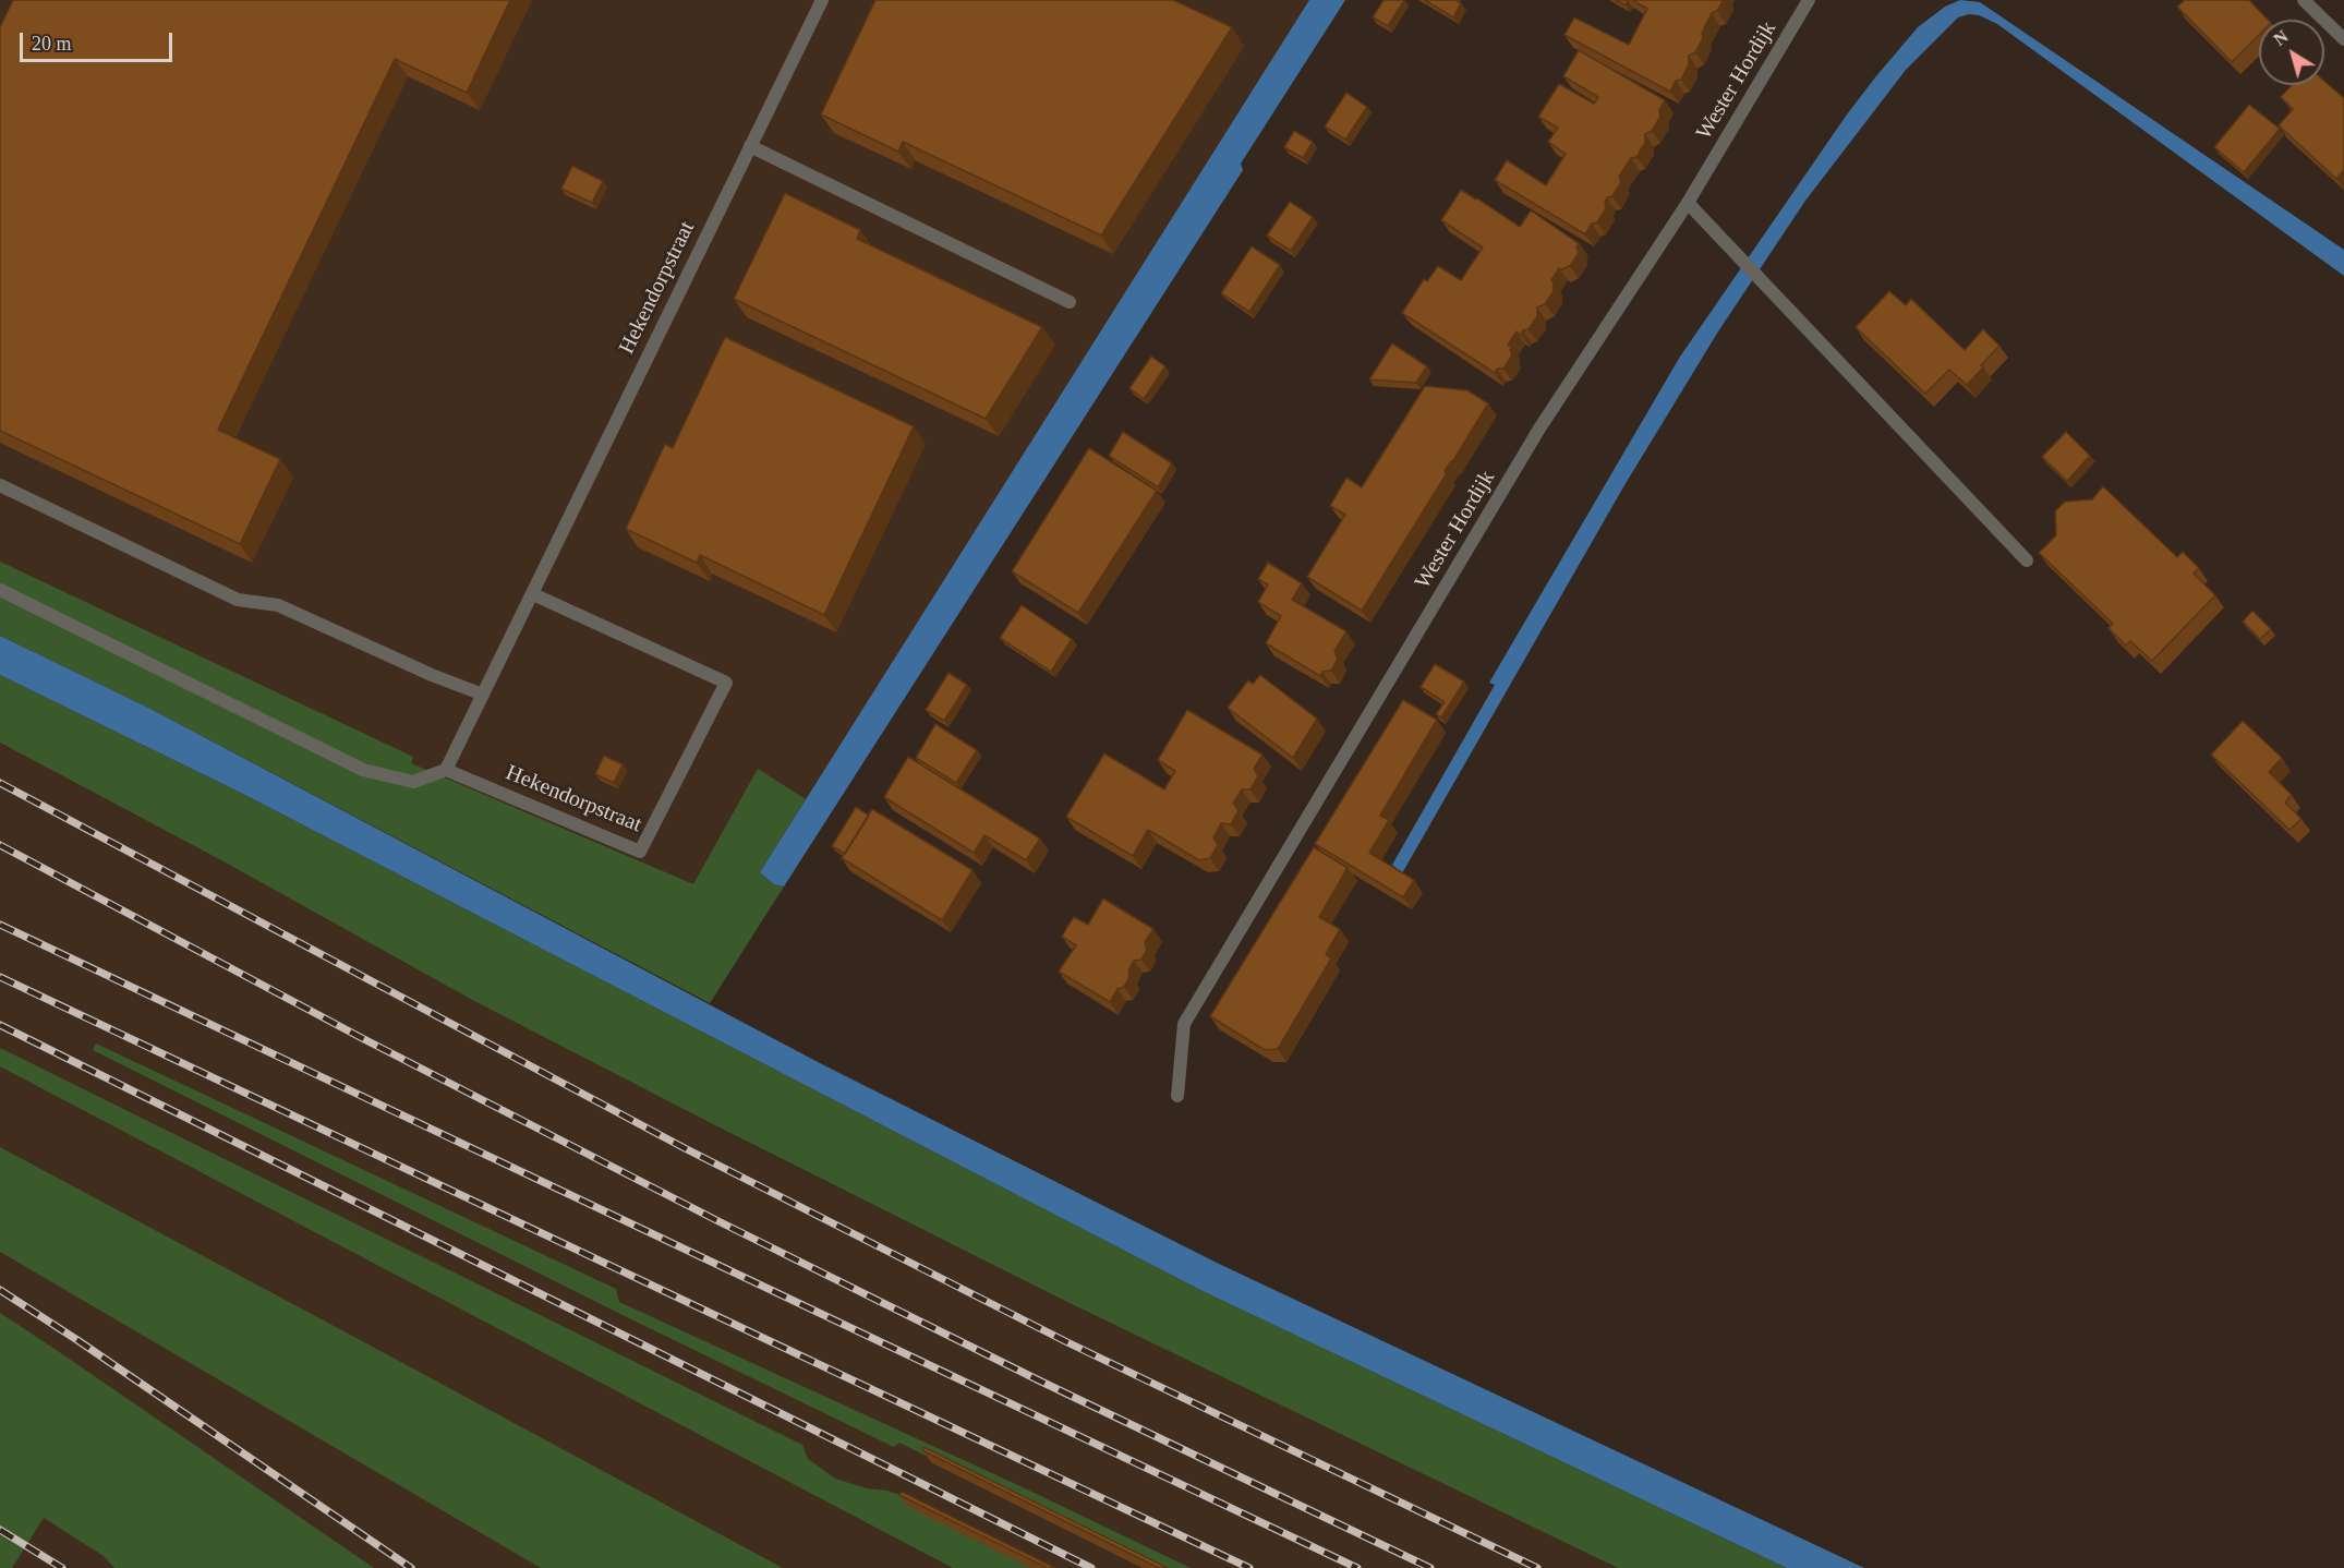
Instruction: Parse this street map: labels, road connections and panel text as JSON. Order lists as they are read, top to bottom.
{
  "streets": {
    "street": ["Wester Hordijk", "Hekendorpstraat"]
  },
  "scale_bar": "20 m",
  "north": "top left"
}
